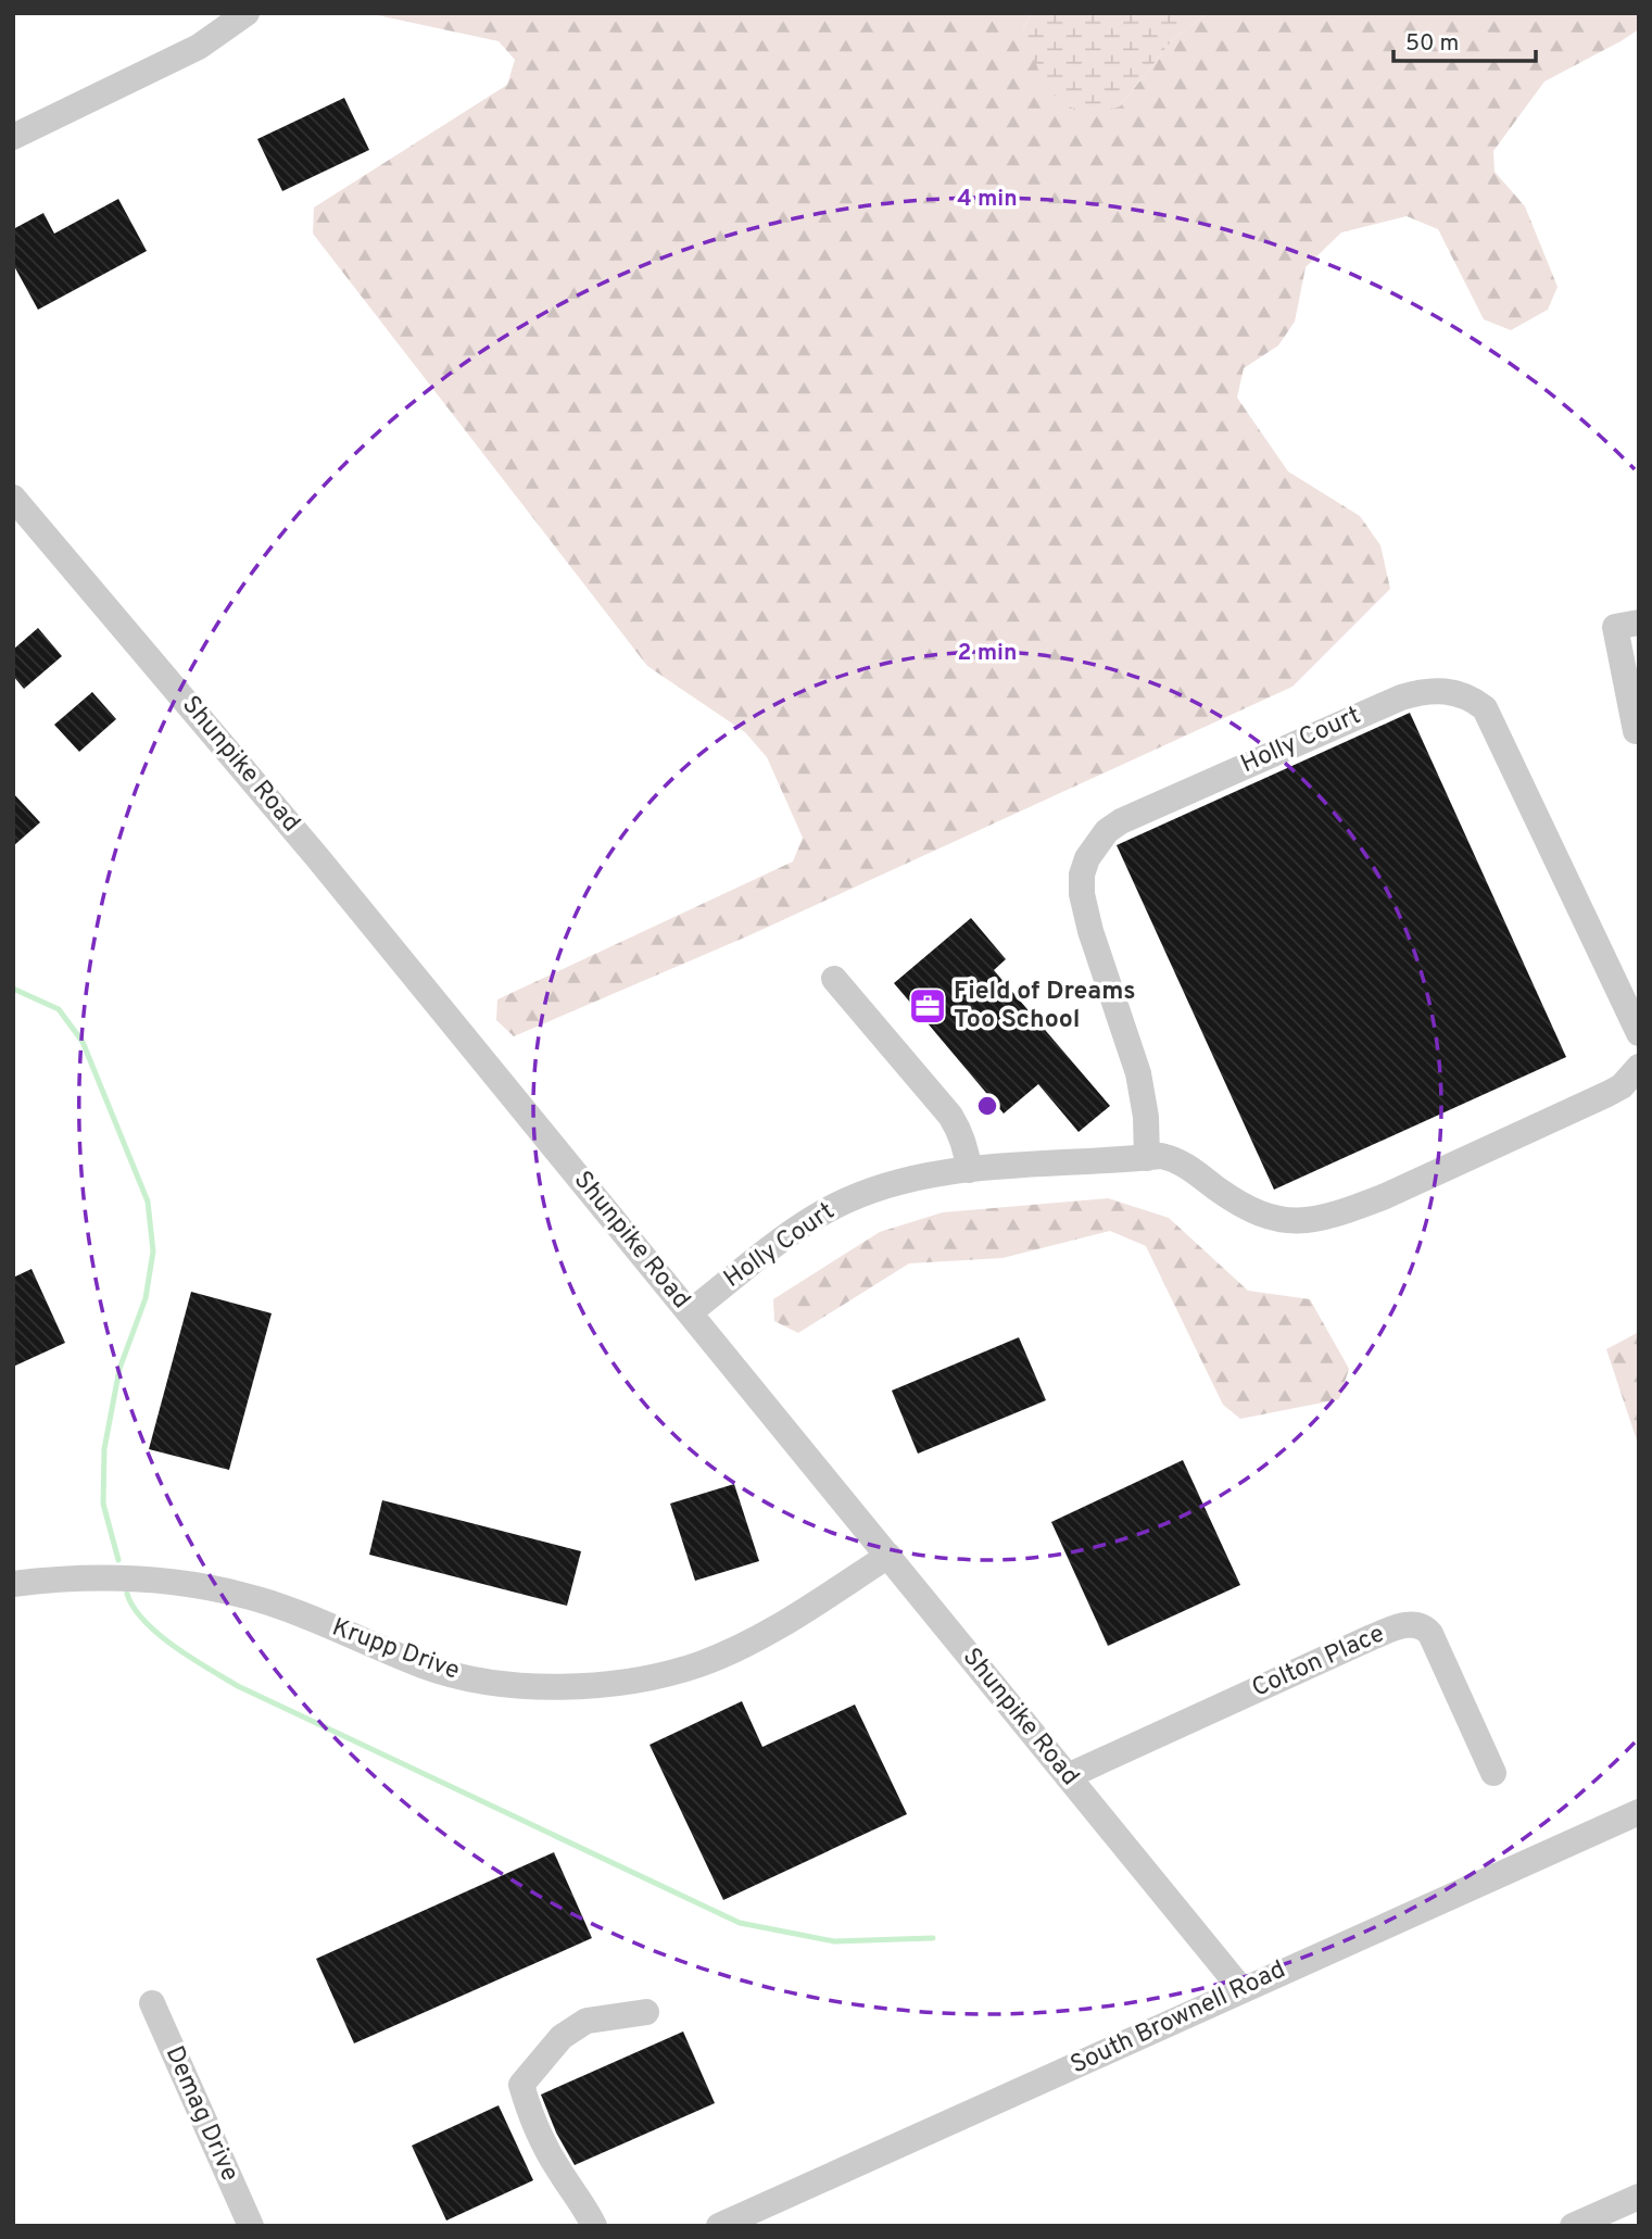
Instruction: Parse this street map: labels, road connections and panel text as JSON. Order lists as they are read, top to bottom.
{
  "streets": {
    "street": [
      "Holly Court",
      "Shunpike Road",
      "Krupp Drive",
      "Colton Place",
      "South Brownell Road",
      "Demag Drive"
    ]
  },
  "crossings": [
    ["Holly Court", "Shunpike Road"],
    ["Shunpike Road", "Krupp Drive"],
    ["Shunpike Road", "Colton Place"],
    ["Shunpike Road", "South Brownell Road"]
  ],
  "places": {
    "office": ["Field of Dreams Too School"]
  },
  "scale_bar": "50 m",
  "rings": ["4 min", "2 min"]
}
